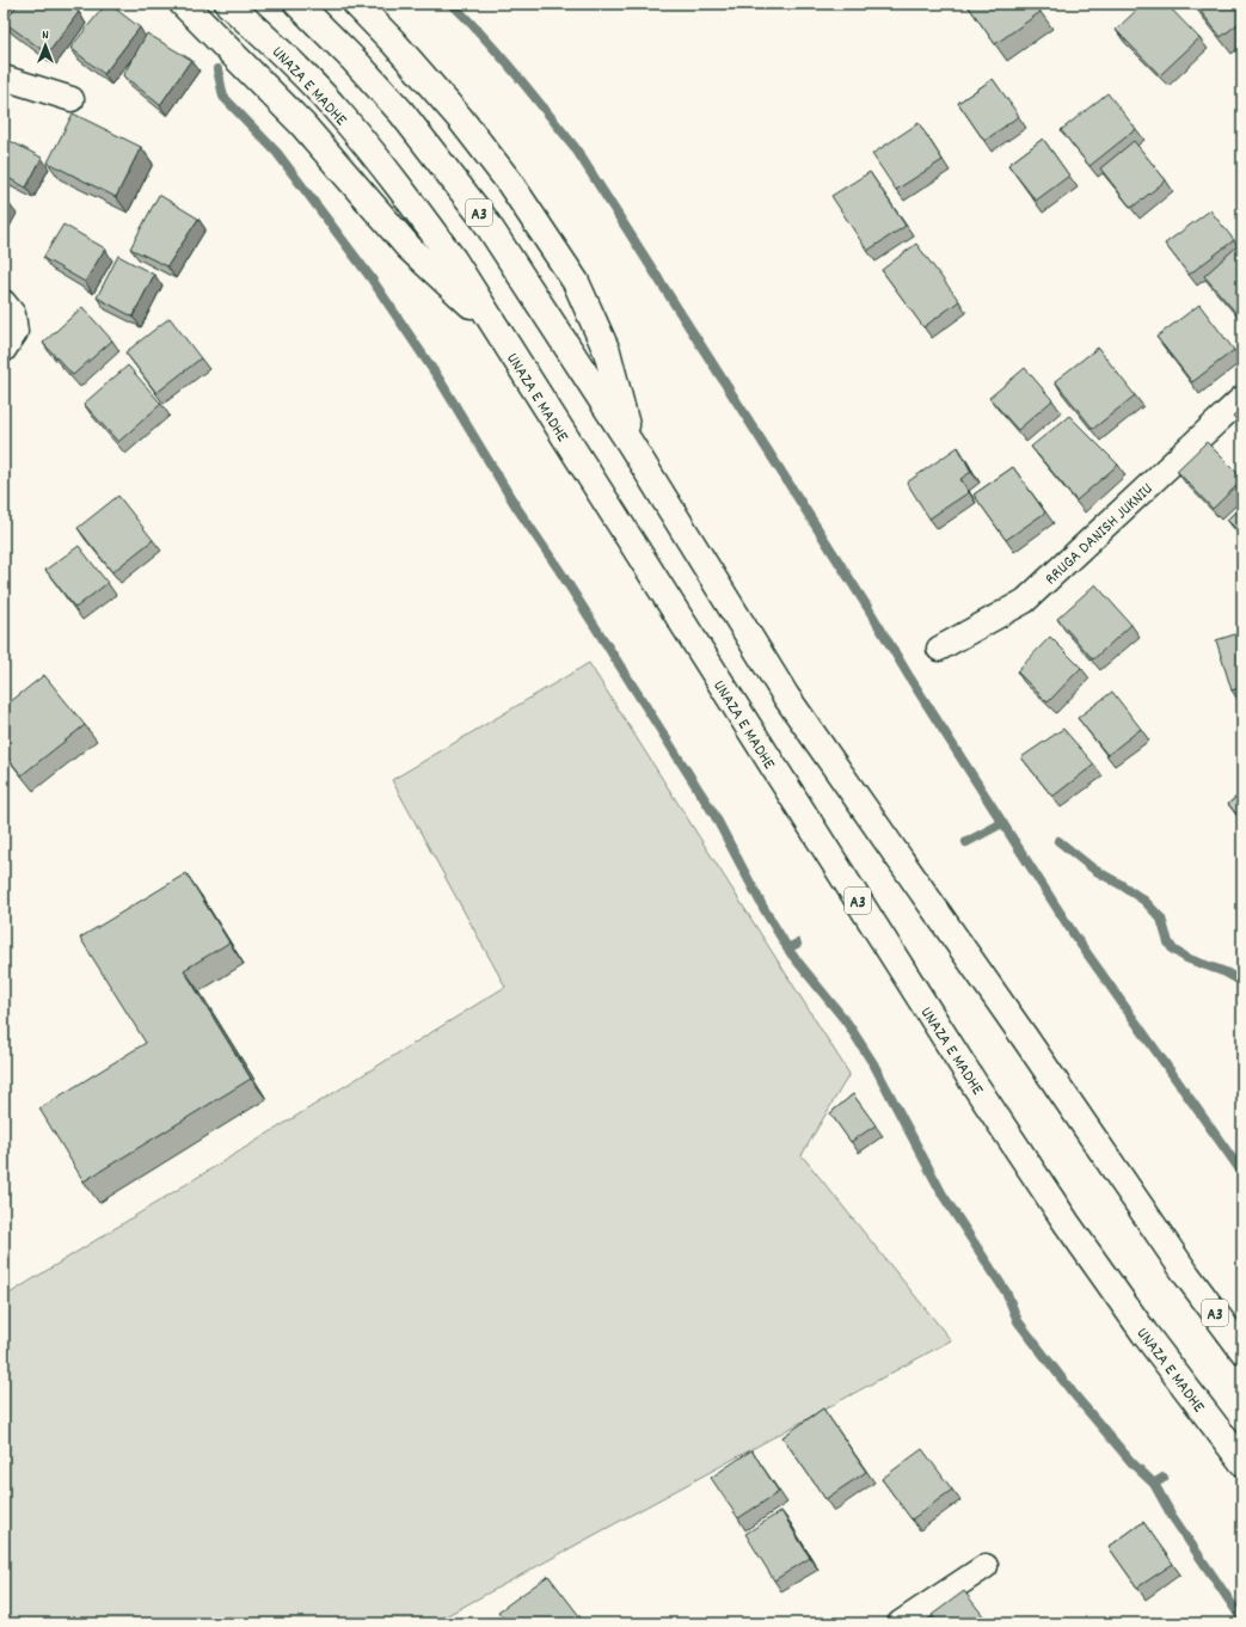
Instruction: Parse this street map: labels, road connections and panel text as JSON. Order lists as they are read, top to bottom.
{
  "streets": {
    "highway": ["UNAZA E MADHE", "A3"],
    "street": ["RRUGA DANISH JUKNIU"]
  },
  "north": "top"
}
